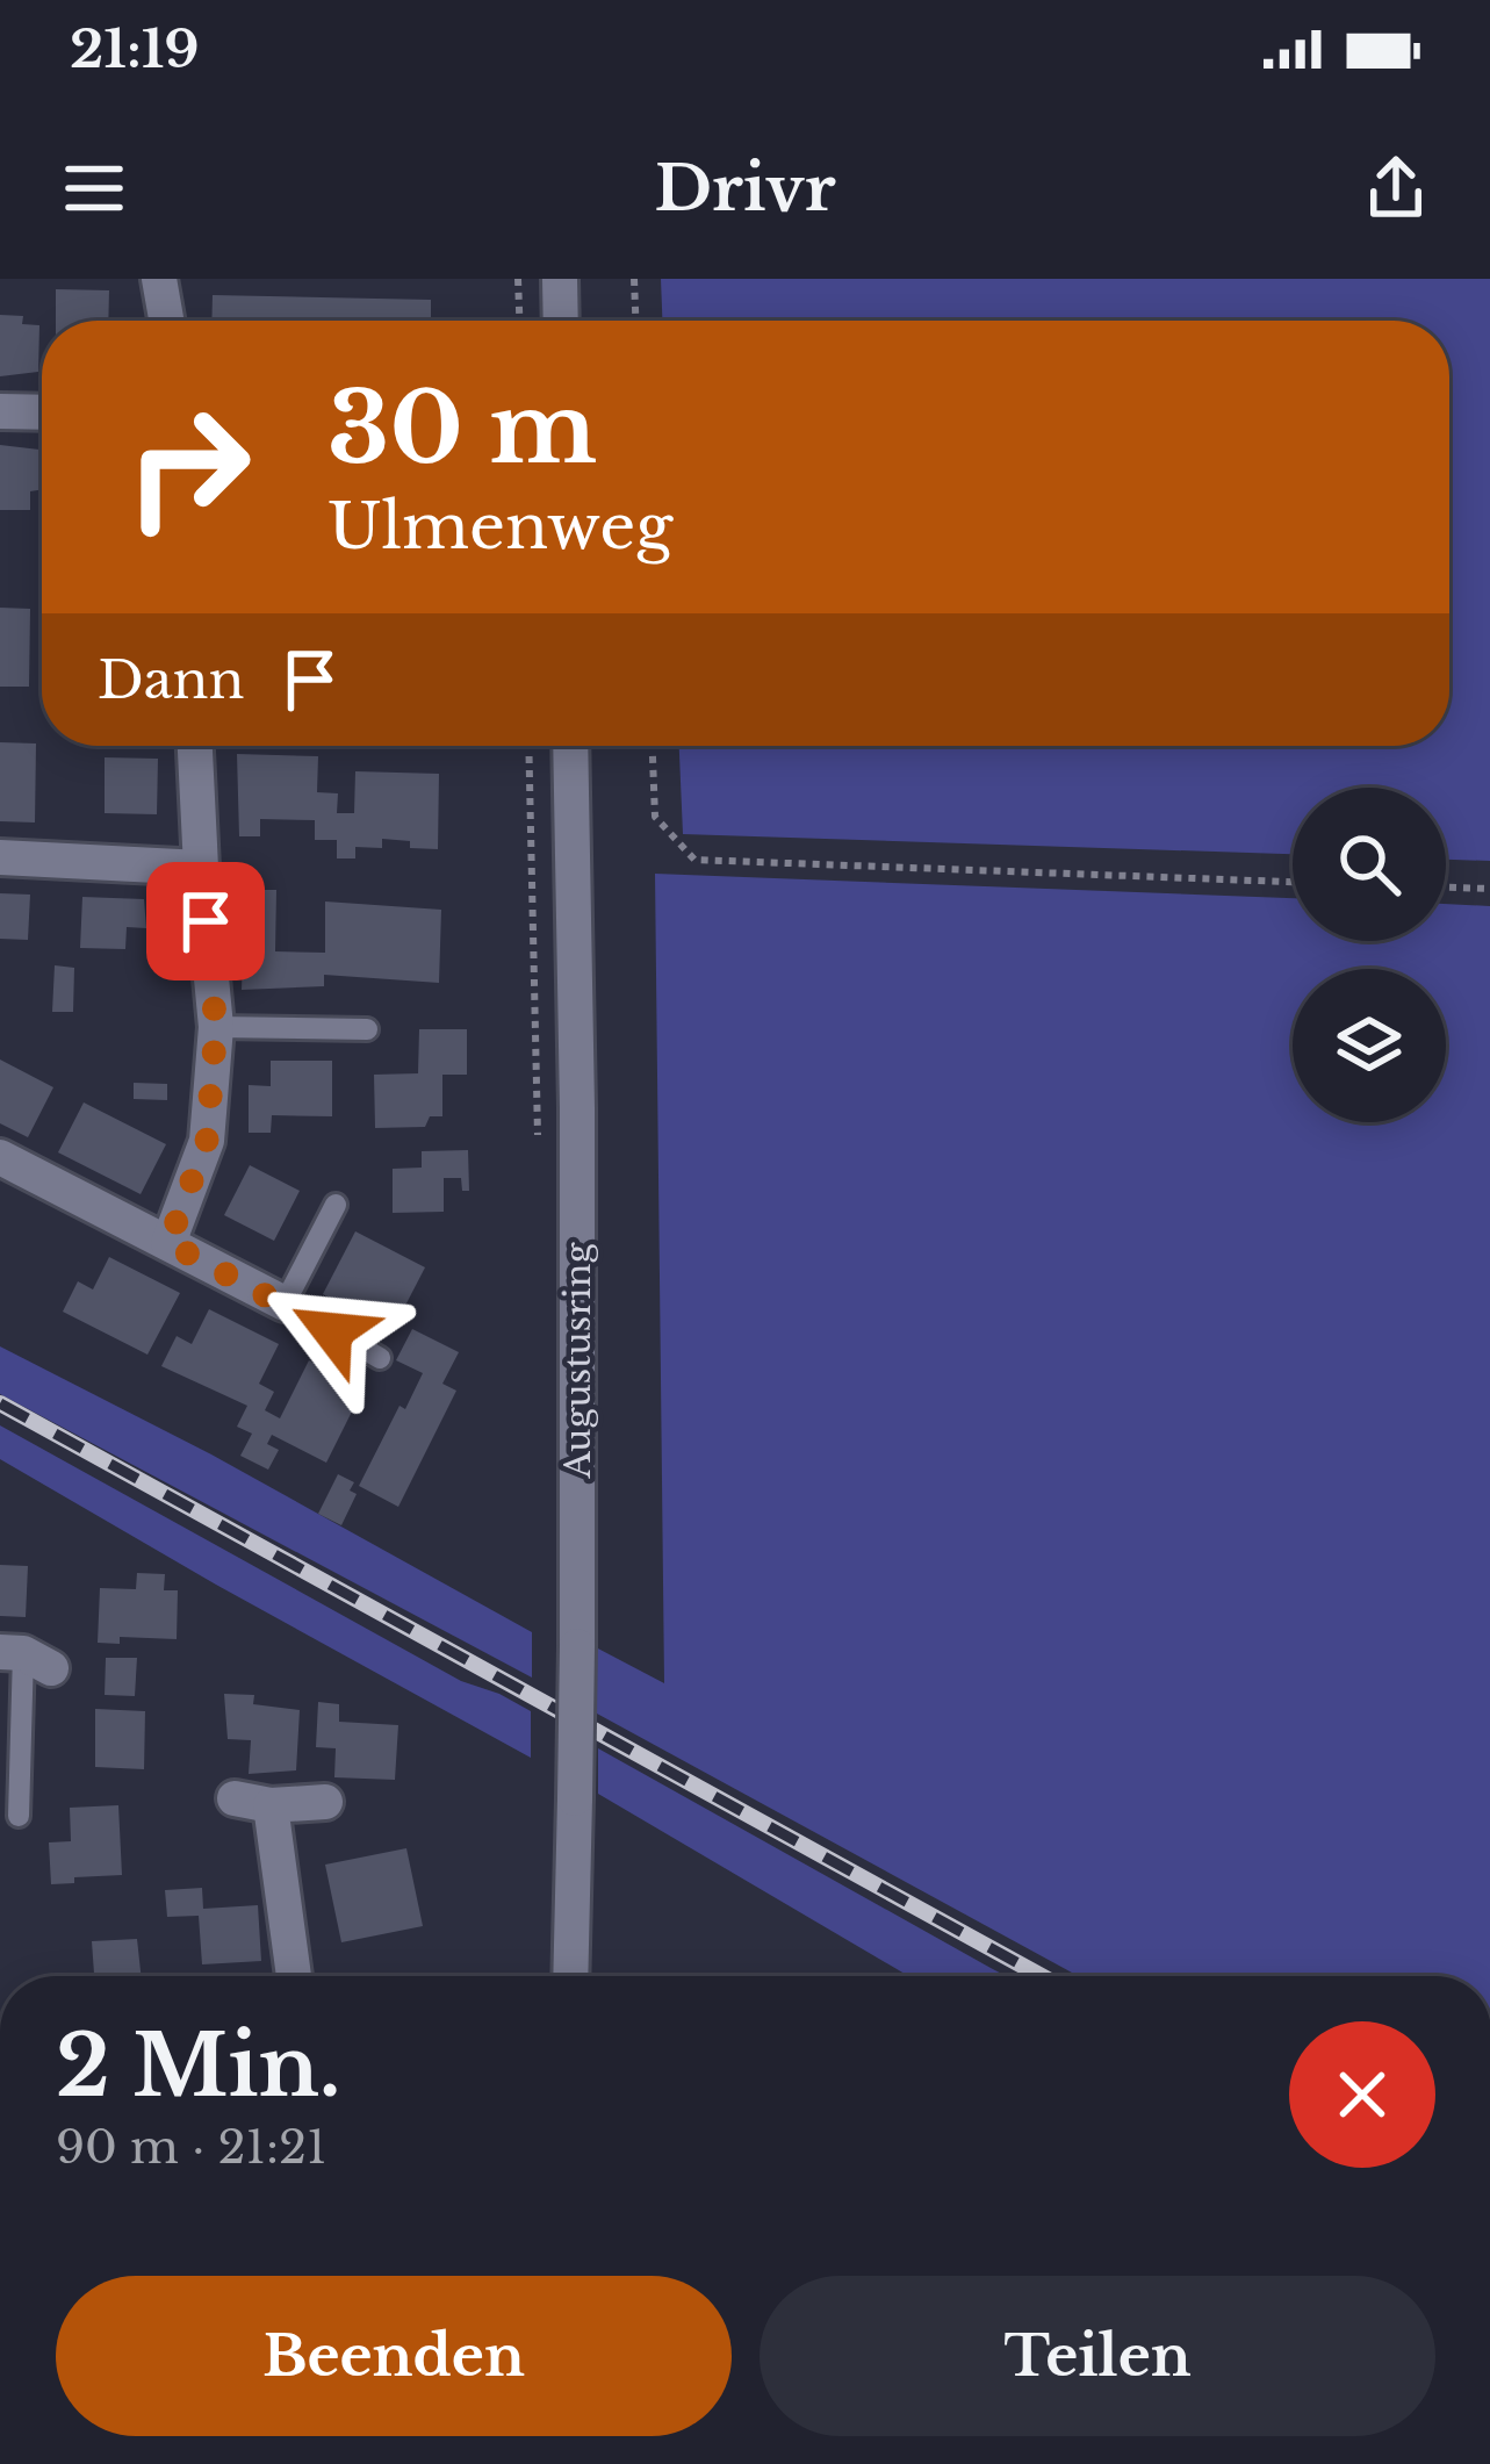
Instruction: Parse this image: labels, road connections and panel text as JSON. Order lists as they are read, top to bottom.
{
  "streets": {
    "street": ["Augustusring"]
  },
  "page": {
    "status": "21:19",
    "header": "Drivr",
    "turn": ["30 m", "Ulmenweg"],
    "then": "Dann",
    "heading": ["2 Min.", "90 m · 21:21"],
    "buttons": ["Beenden", "Teilen"]
  }
}
